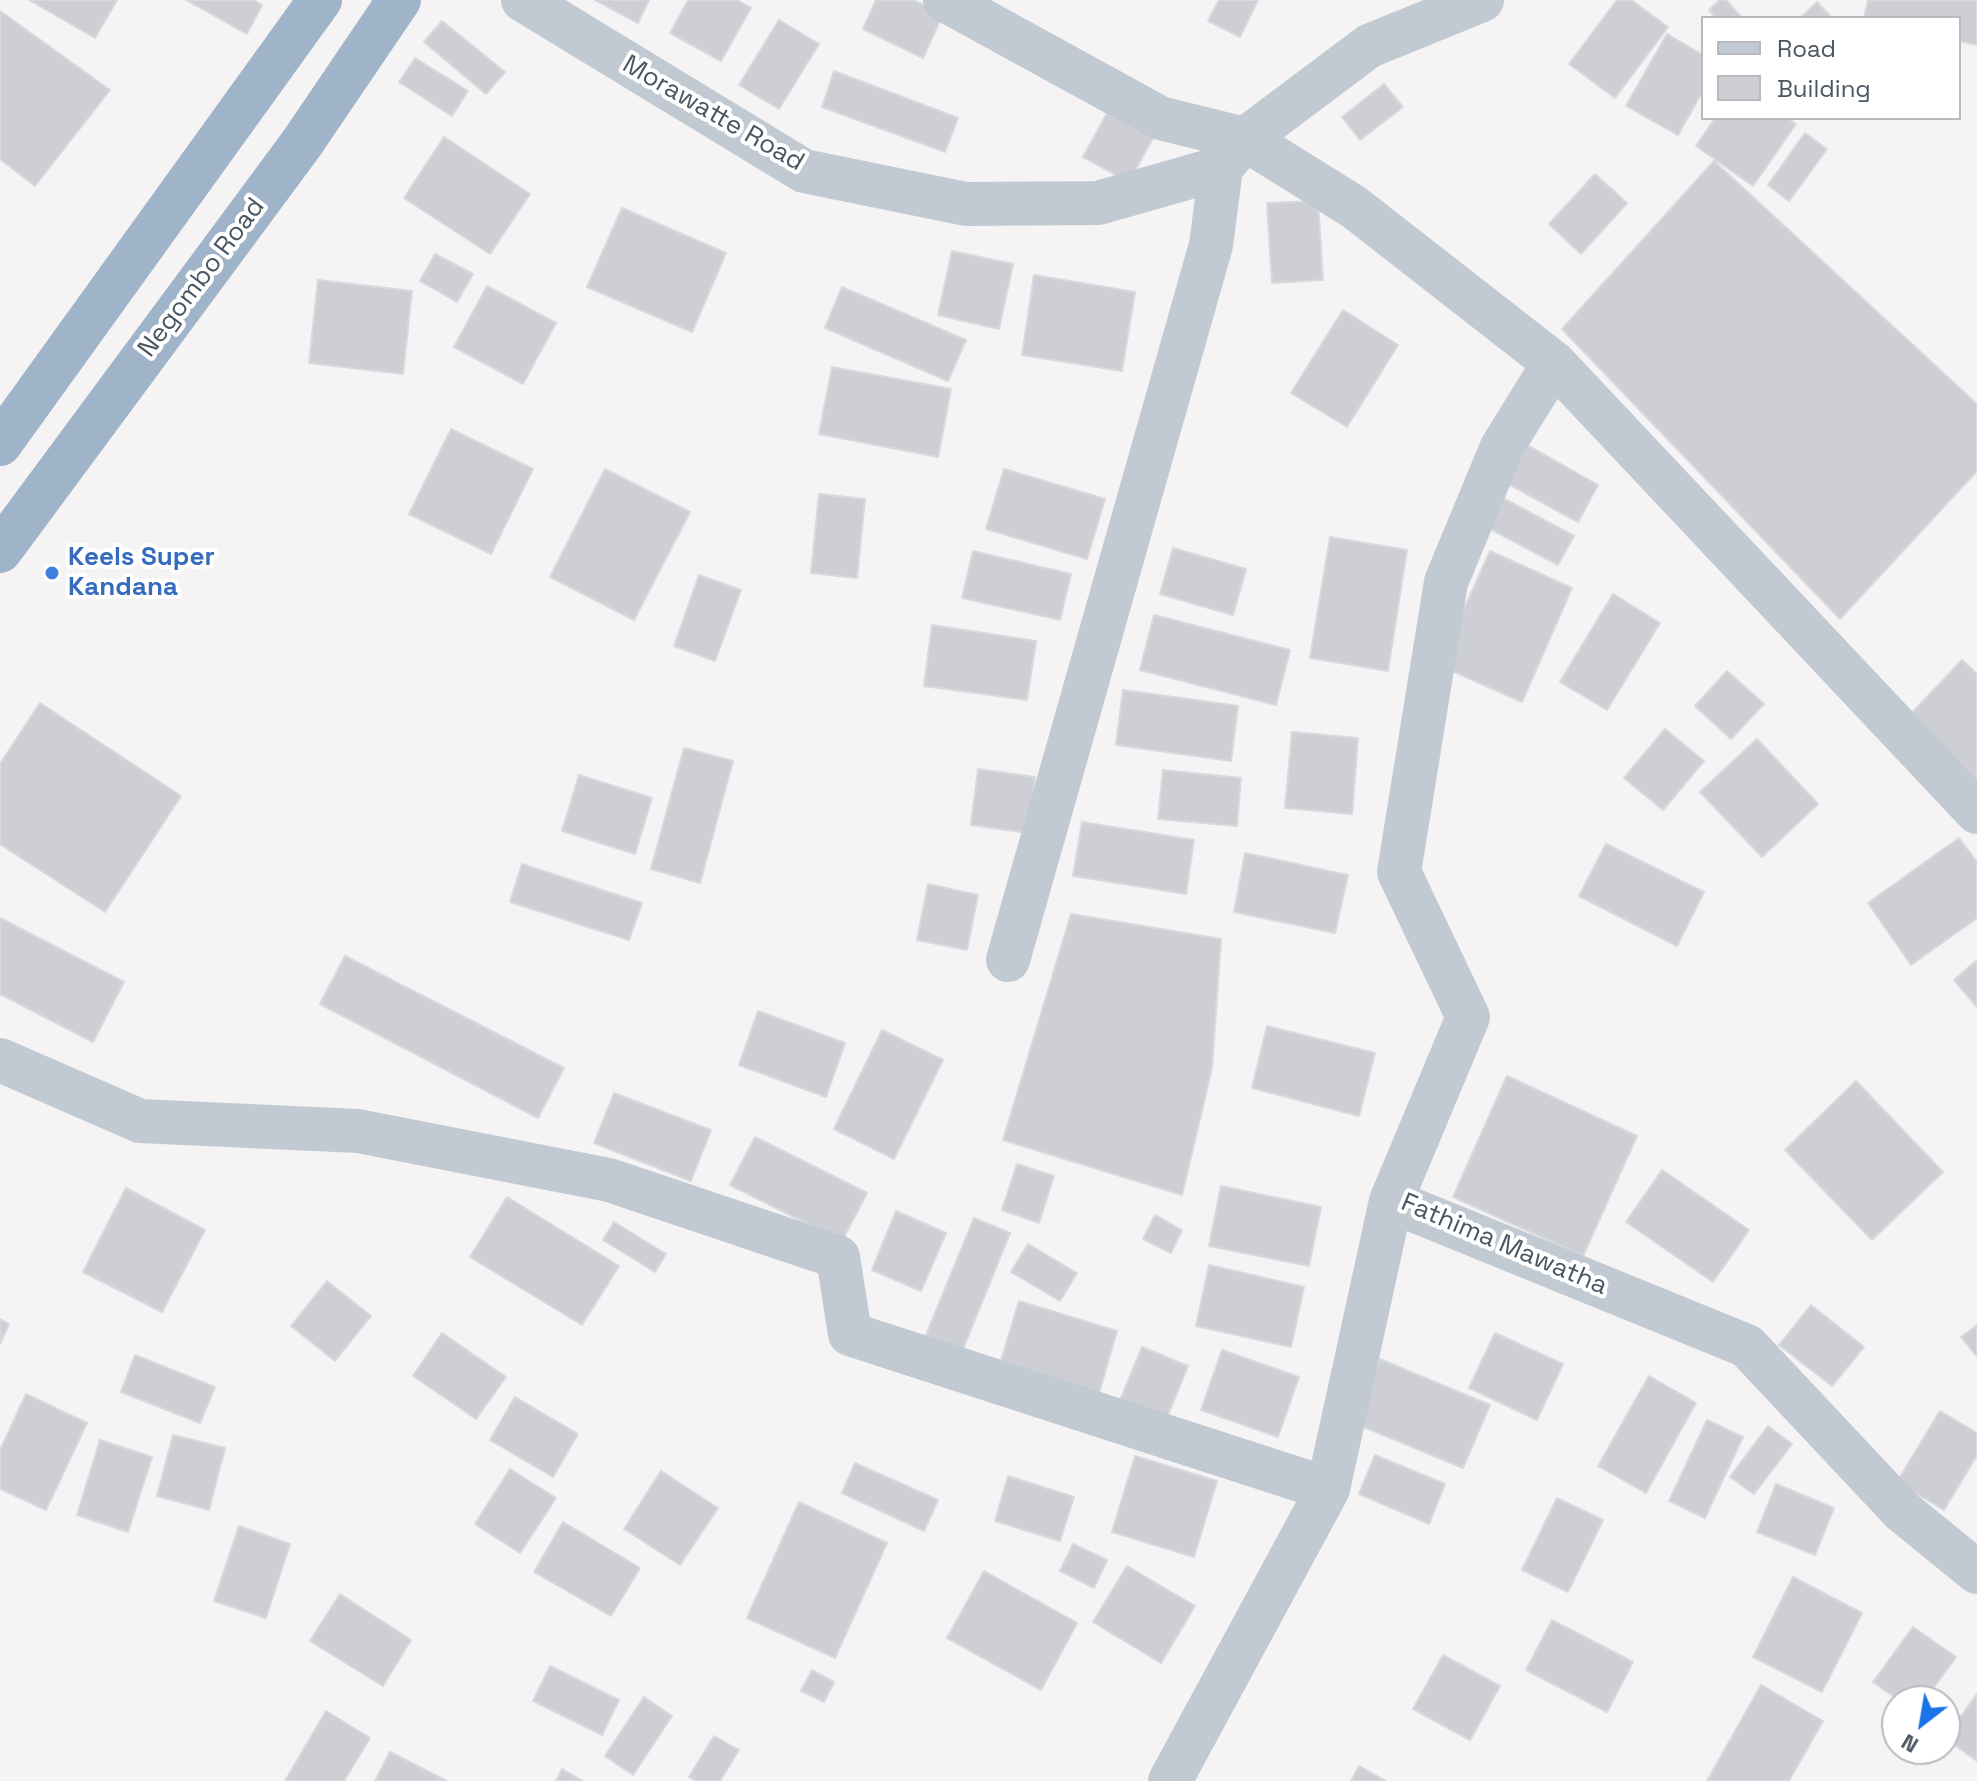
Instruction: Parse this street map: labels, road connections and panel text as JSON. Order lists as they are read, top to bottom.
{
  "streets": {
    "highway": ["Negombo Road"],
    "street": ["Morawatte Road", "Fathima Mawatha"]
  },
  "places": ["Keels Super Kandana"],
  "legend": ["Road", "Building"],
  "north": "bottom left"
}
